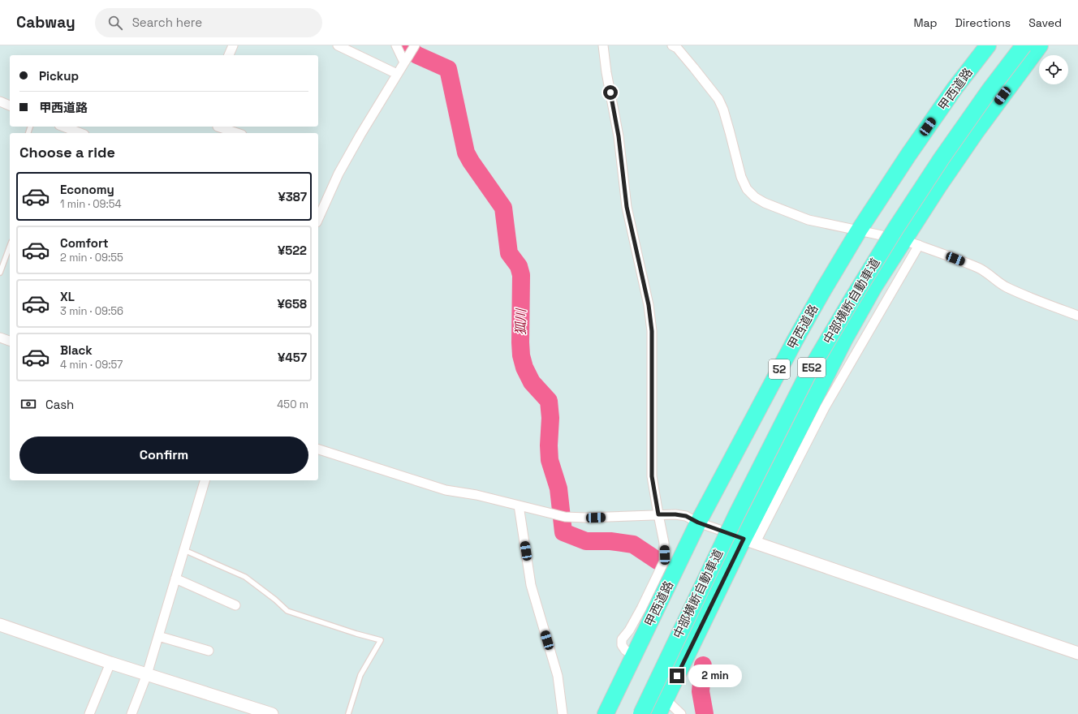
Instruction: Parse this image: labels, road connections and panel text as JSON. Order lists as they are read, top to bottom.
{
  "streets": {
    "highway": [
      "甲西道路",
      "中部横断自動車道",
      "E52",
      "52"
    ]
  },
  "water": ["狐川"],
  "page": {
    "header": "Cabway",
    "search": "Search here",
    "nav": ["Map", "Directions", "Saved"],
    "banner": ["Pickup", "甲西道路"],
    "heading": "Choose a ride",
    "list": [
      {
        "name": "Economy",
        "note": "1 min · 09:54",
        "value": "¥387"
      },
      {
        "name": "Comfort",
        "note": "2 min · 09:55",
        "value": "¥522"
      },
      {
        "name": "XL",
        "note": "3 min · 09:56",
        "value": "¥658"
      },
      {
        "name": "Black",
        "note": "4 min · 09:57",
        "value": "¥457"
      }
    ],
    "pay": ["Cash", "450 m"],
    "buttons": "Confirm",
    "bubble": "2 min"
  }
}
